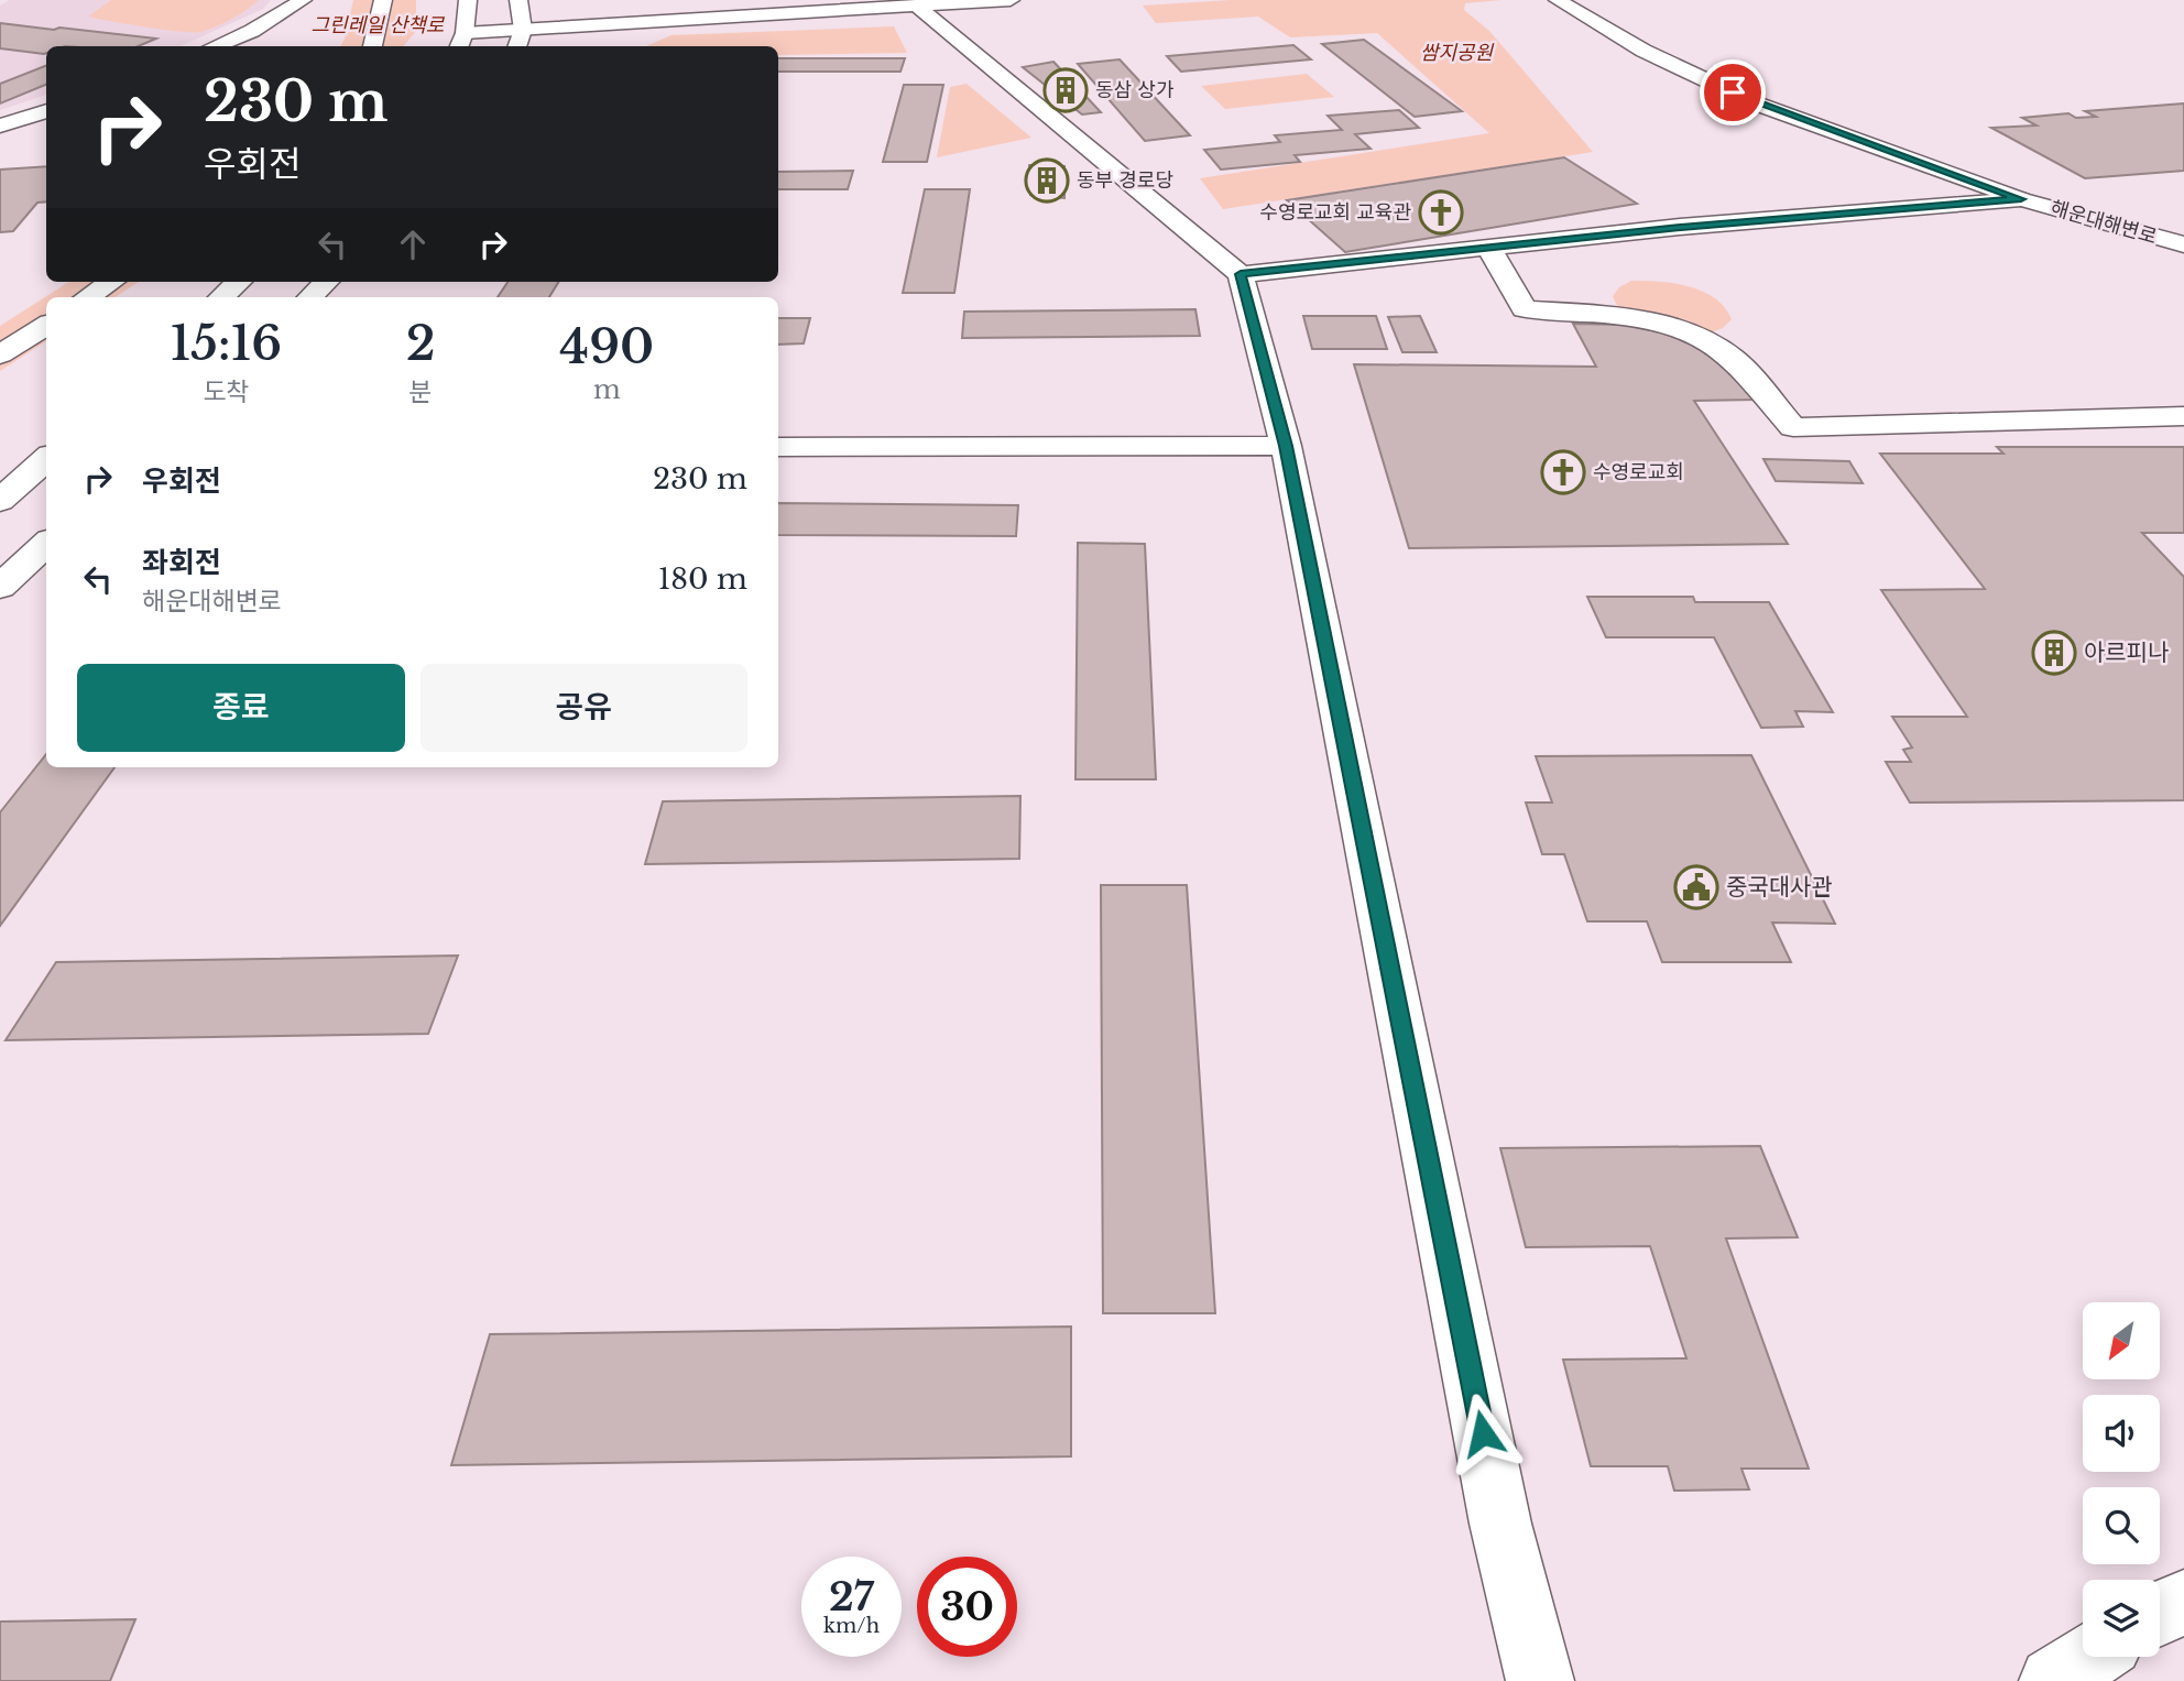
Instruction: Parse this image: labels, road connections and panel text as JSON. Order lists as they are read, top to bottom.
{
  "streets": {
    "street": ["해운대해변로"]
  },
  "parks": ["그린레일 산책로", "쌈지공원"],
  "places": {
    "building": ["동삼 상가", "동부 경로당", "아르피나"],
    "church": ["수영로교회 교육관", "수영로교회"],
    "public building": ["중국대사관"]
  },
  "north": "bottom left",
  "page": {
    "turn": ["230 m", "우회전"],
    "eta": [
      "15:16",
      "도착",
      "2",
      "분",
      "490",
      "m"
    ],
    "list": [
      {
        "name": "우회전",
        "value": "230 m"
      },
      {
        "name": "좌회전",
        "note": "해운대해변로",
        "value": "180 m"
      }
    ],
    "buttons": ["종료", "공유"],
    "speed": "27 km/h",
    "limit": "30"
  }
}
